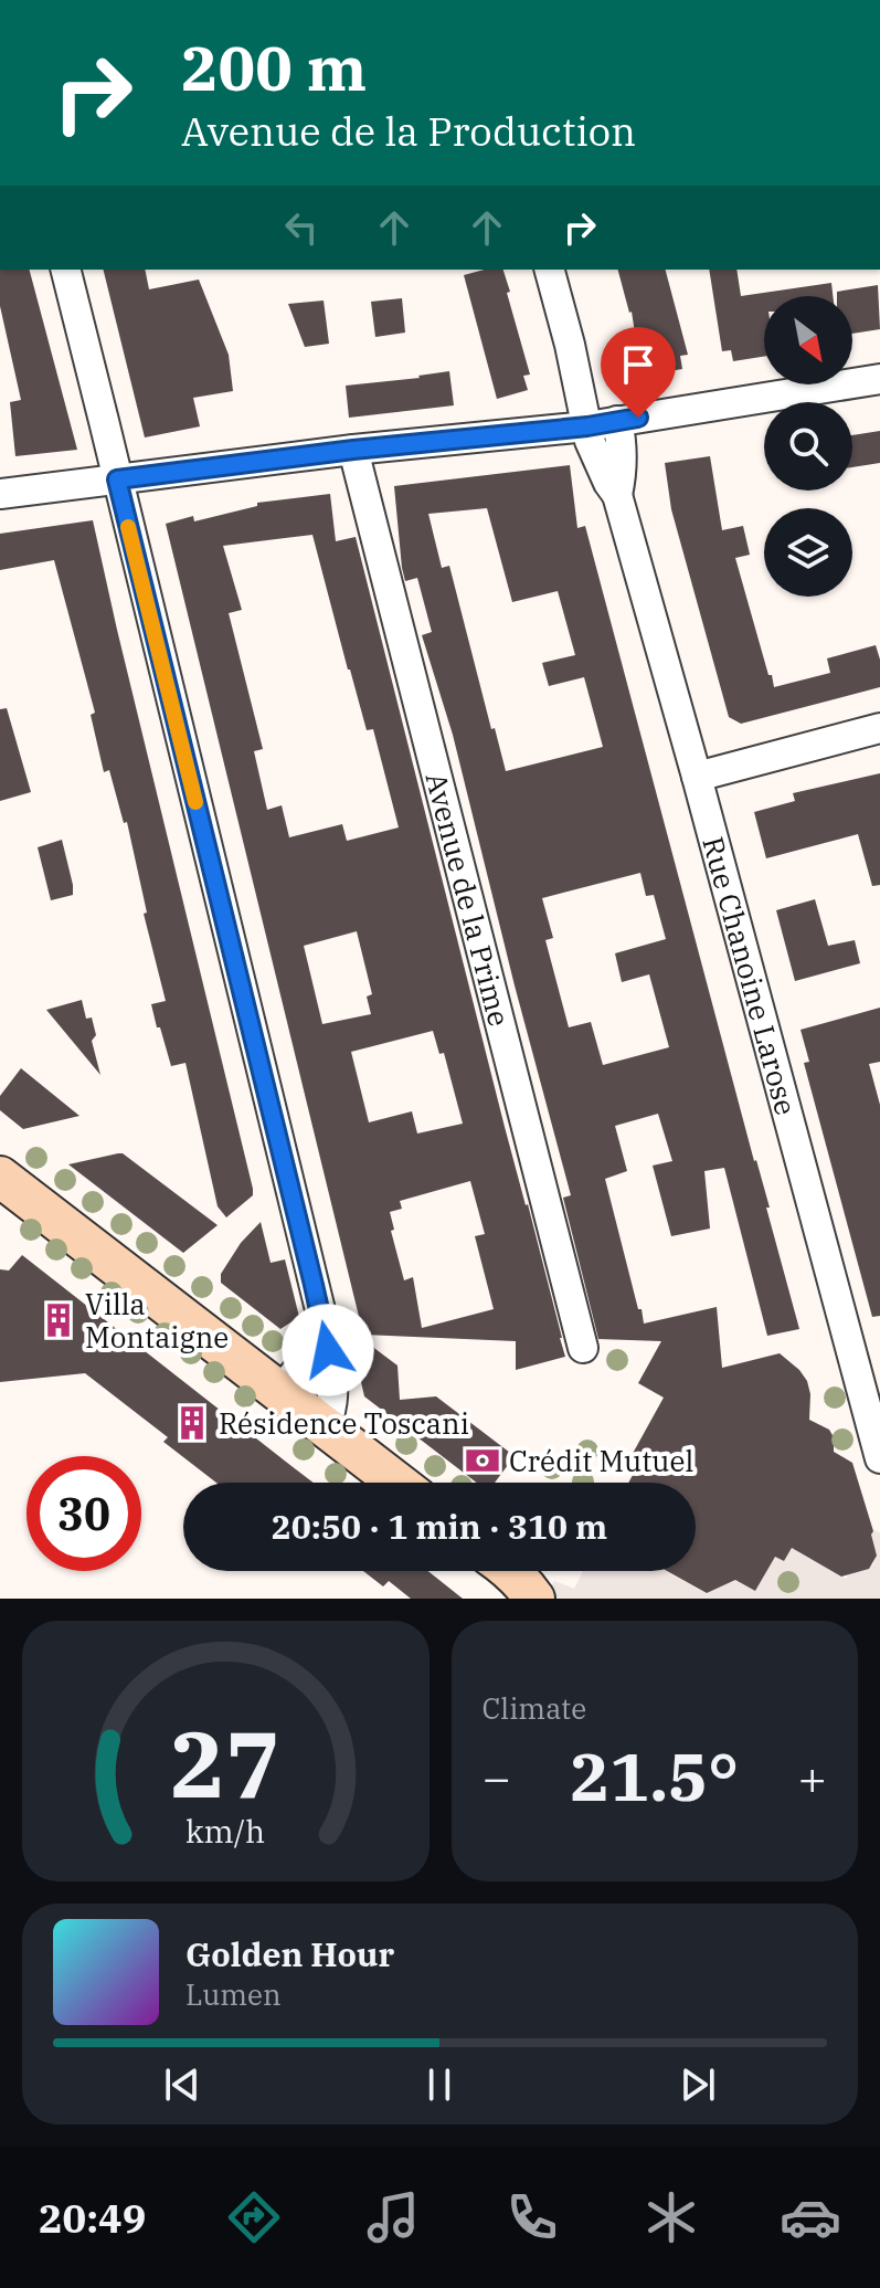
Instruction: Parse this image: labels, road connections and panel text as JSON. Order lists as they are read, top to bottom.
{
  "streets": {
    "street": ["Avenue de la Prime", "Rue Chanoine Larose"]
  },
  "places": {
    "building": ["Villa Montaigne", "Résidence Toscani"],
    "bank": ["Crédit Mutuel"]
  },
  "north": "bottom right",
  "page": {
    "turn": ["200 m", "Avenue de la Production"],
    "limit": "30",
    "trip": "20:50 · 1 min · 310 m",
    "tile": "Climate",
    "heat": ["−", "21.5°", "+"],
    "song": ["Golden Hour", "Lumen"],
    "tabs": "20:49",
    "gauge": ["27", "km/h"]
  }
}
